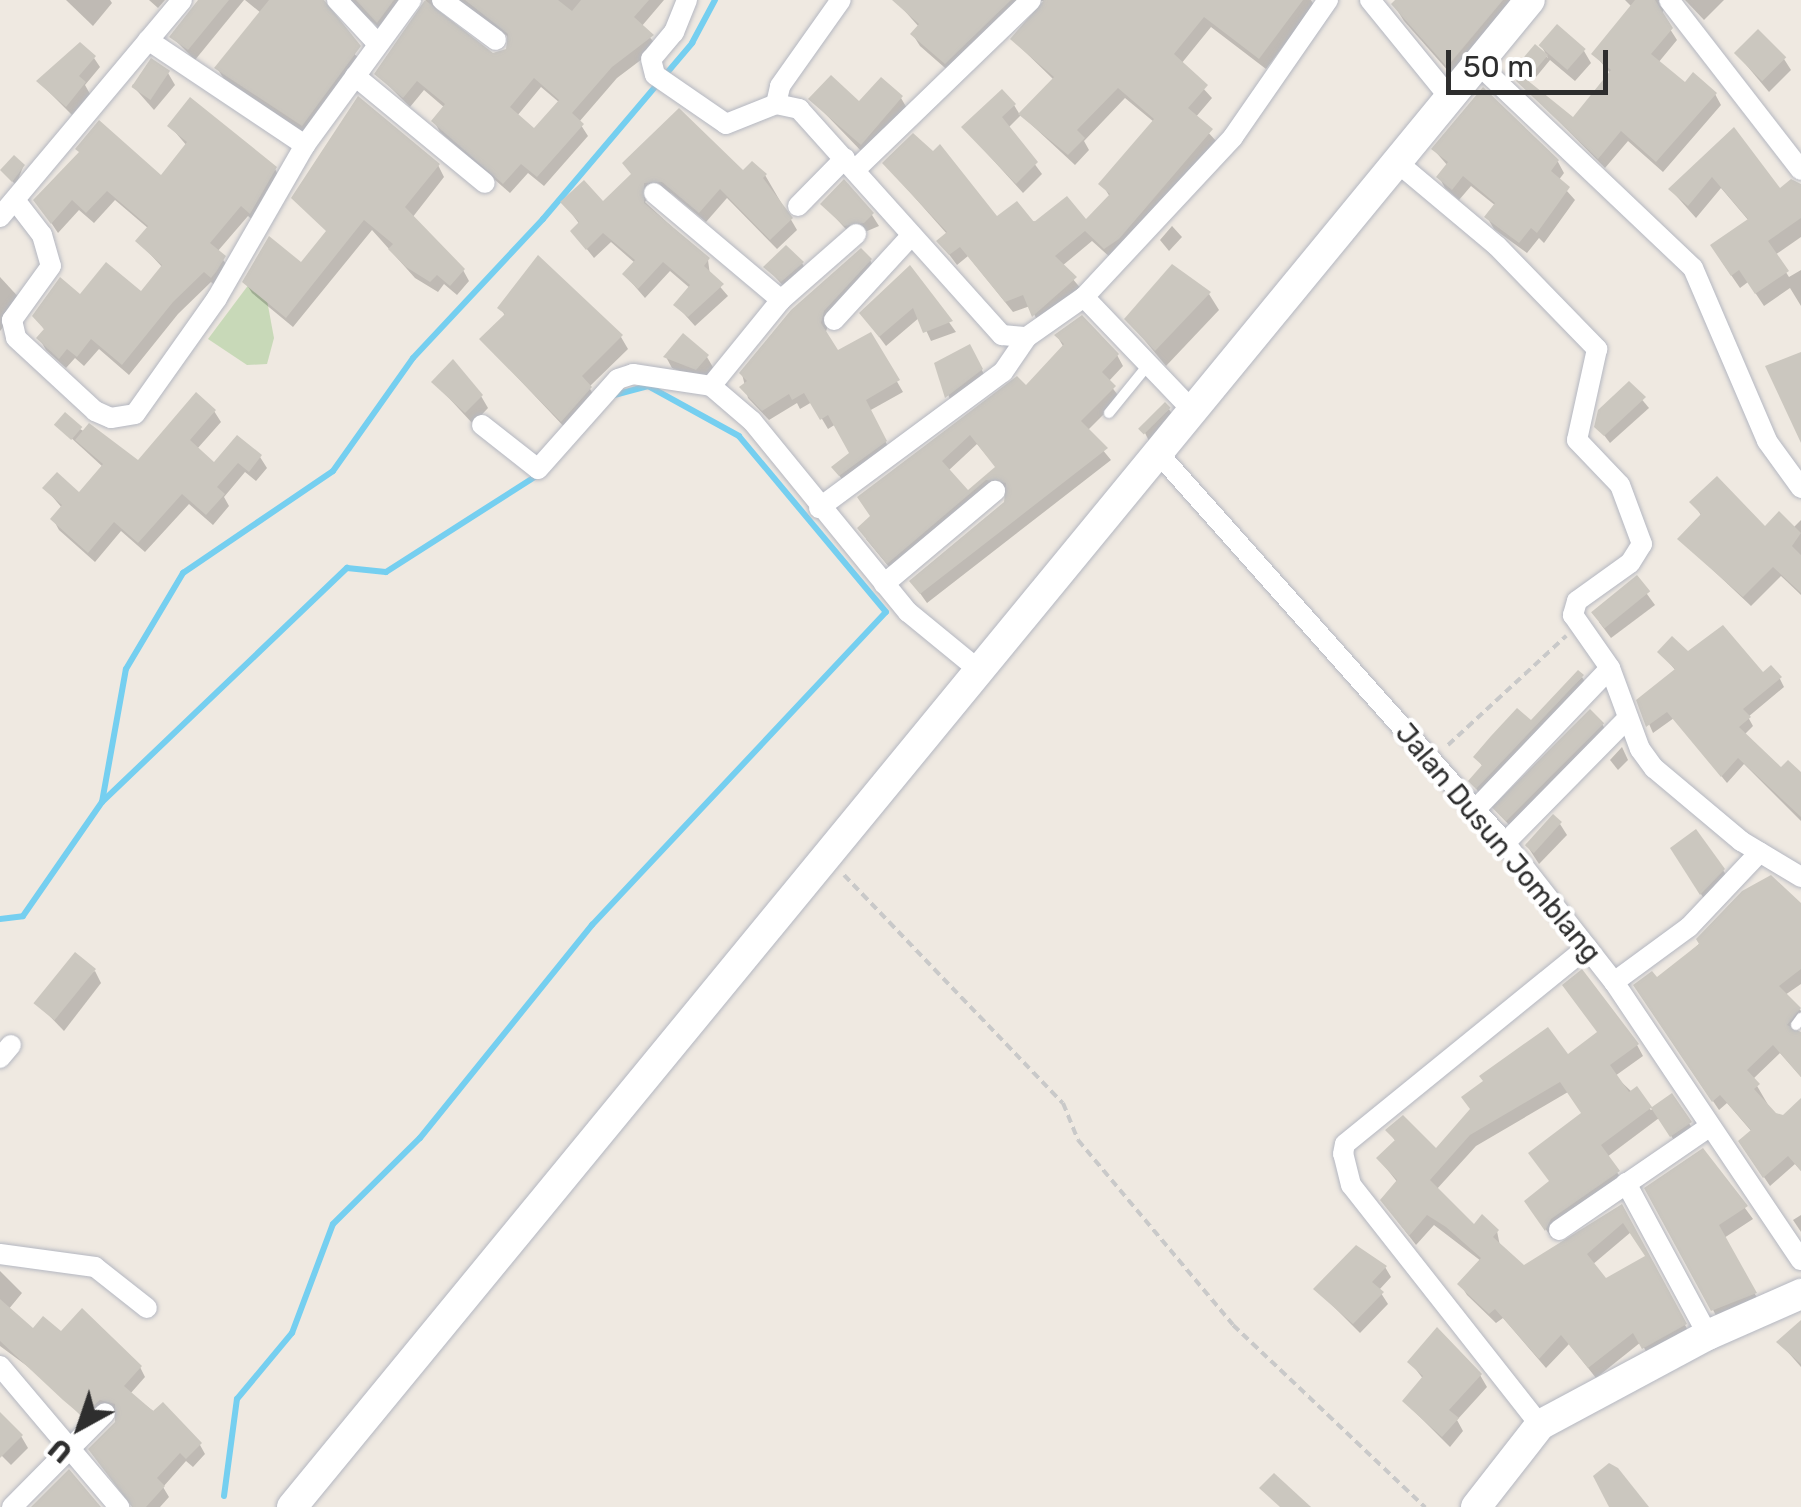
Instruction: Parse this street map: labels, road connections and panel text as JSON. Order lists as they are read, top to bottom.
{
  "streets": {
    "street": ["Jalan Dusun Jomblang"]
  },
  "scale_bar": "50 m",
  "north": "bottom left"
}
